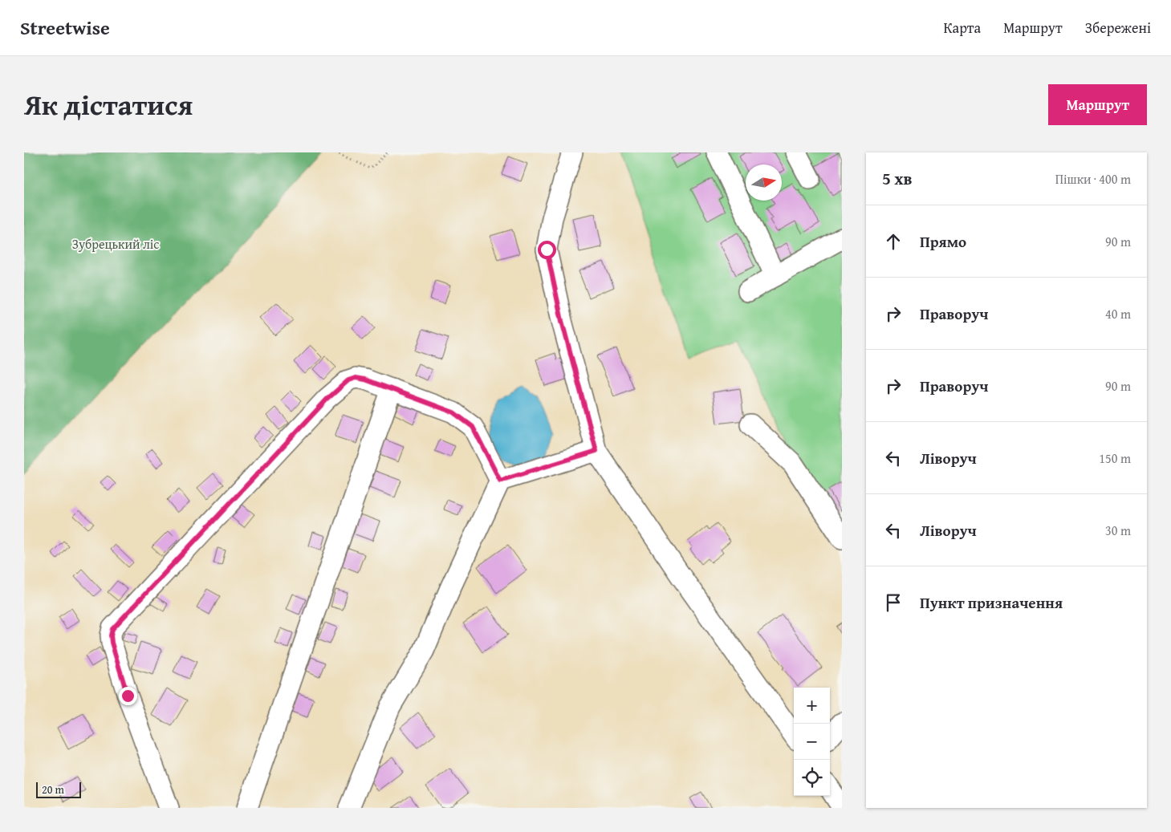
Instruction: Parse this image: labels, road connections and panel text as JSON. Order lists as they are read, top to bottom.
{
  "parks": ["Зубрецький ліс"],
  "scale_bar": "20 m",
  "north": "right",
  "page": {
    "header": "Streetwise",
    "nav": ["Карта", "Маршрут", "Збережені"],
    "title": "Як дістатися",
    "buttons": "Маршрут",
    "heading": ["5 хв", "Пішки · 400 m"],
    "list": [
      ["Прямо", "90 m"],
      ["Праворуч", "40 m"],
      ["Праворуч", "90 m"],
      ["Ліворуч", "150 m"],
      ["Ліворуч", "30 m"],
      "Пункт призначення"
    ],
    "map_buttons": ["+", "−"],
    "scale": "20 m"
  }
}
